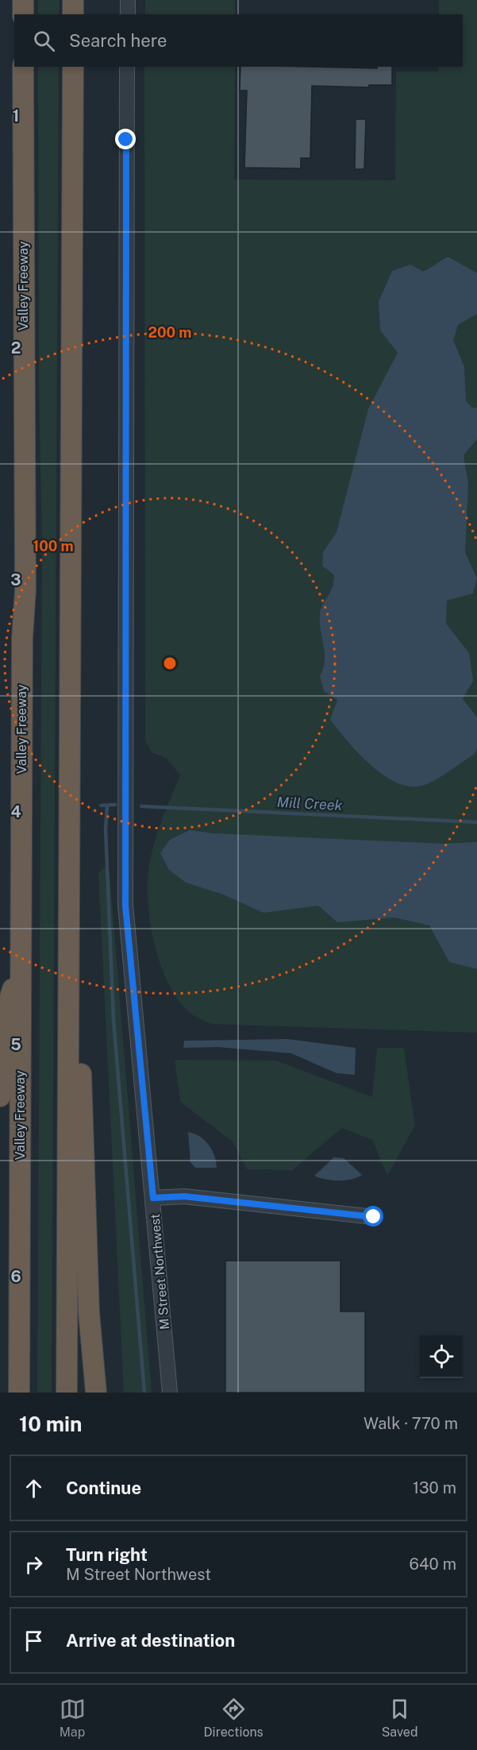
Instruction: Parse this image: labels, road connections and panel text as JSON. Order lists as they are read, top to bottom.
{
  "streets": {
    "highway": ["Valley Freeway"],
    "street": ["M Street Northwest"]
  },
  "water": ["Mill Creek"],
  "page": {
    "search": "Search here",
    "heading": ["10 min", "Walk · 770 m"],
    "list": [
      ["Continue", "130 m"],
      ["Turn right", "M Street Northwest", "640 m"],
      "Arrive at destination"
    ],
    "nav": ["Map", "Directions", "Saved"]
  },
  "grid": {
    "rows": [
      "1",
      "2",
      "3",
      "4",
      "5",
      "6"
    ]
  },
  "rings": ["200 m", "100 m"]
}
